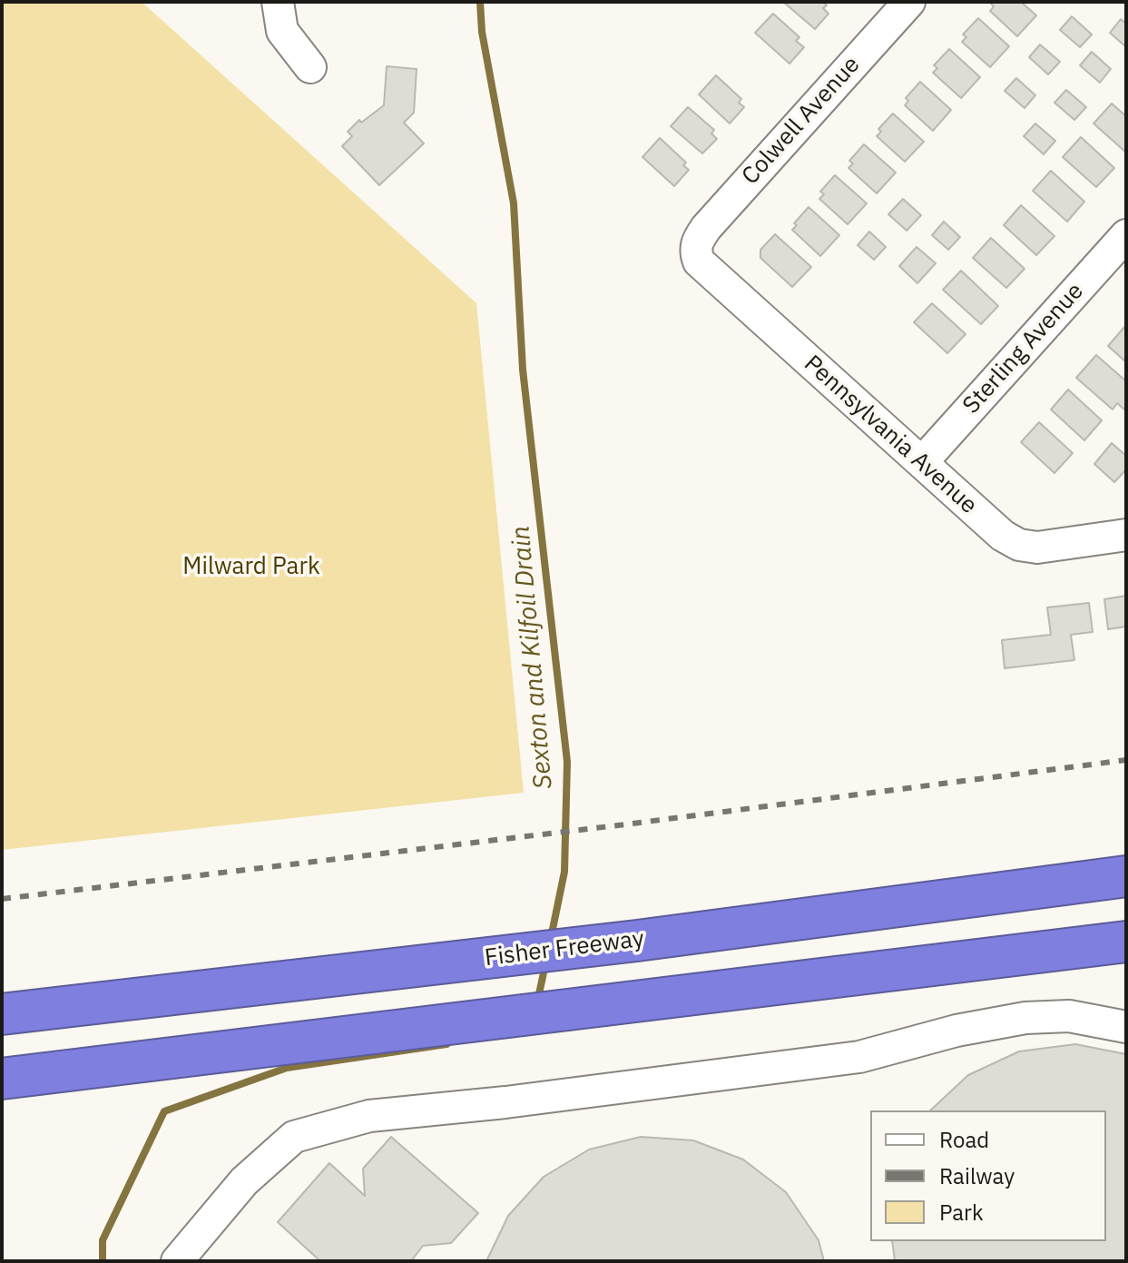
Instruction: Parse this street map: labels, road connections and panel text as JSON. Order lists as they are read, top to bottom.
{
  "streets": {
    "highway": ["Fisher Freeway"],
    "street": ["Colwell Avenue", "Sterling Avenue", "Pennsylvania Avenue"]
  },
  "crossings": [
    ["Colwell Avenue", "Pennsylvania Avenue"],
    ["Sterling Avenue", "Pennsylvania Avenue"]
  ],
  "water": ["Sexton and Kilfoil Drain"],
  "parks": ["Milward Park"],
  "legend": ["Road", "Railway", "Park"]
}
